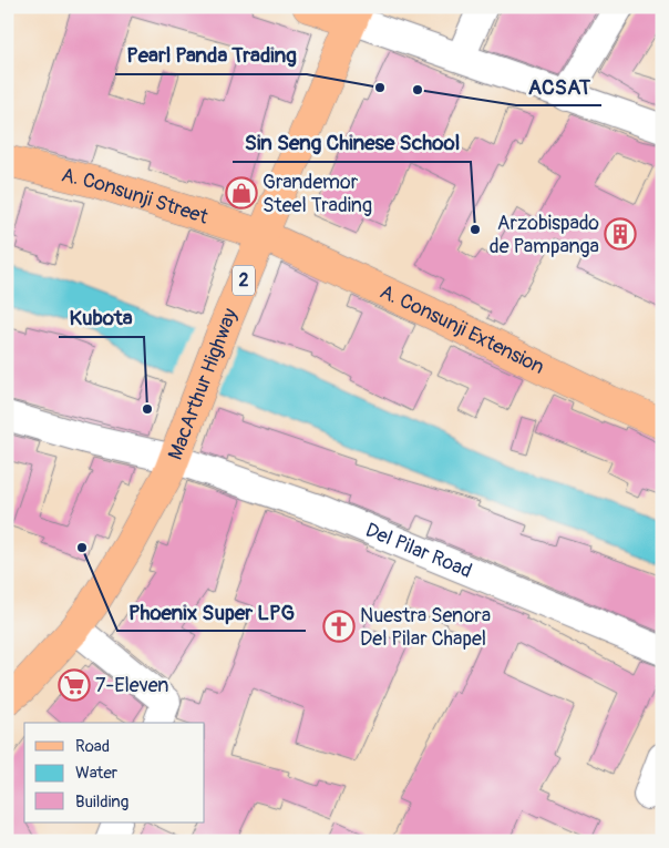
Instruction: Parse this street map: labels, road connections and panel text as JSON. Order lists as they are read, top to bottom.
{
  "streets": {
    "main road": [
      "A. Consunji Street",
      "2",
      "A. Consunji Extension",
      "MacArthur Highway"
    ],
    "street": ["Del Pilar Road"]
  },
  "crossings": [
    ["A. Consunji Street", "A. Consunji Extension"],
    ["A. Consunji Street", "MacArthur Highway"],
    ["A. Consunji Extension", "MacArthur Highway"],
    ["MacArthur Highway", "Del Pilar Road"]
  ],
  "places": {
    "other": [
      "Pearl Panda Trading",
      "ACSAT",
      "Sin Seng Chinese School",
      "Kubota",
      "Phoenix Super LPG"
    ],
    "shop": ["Grandemor Steel Trading"],
    "building": ["Arzobispado de Pampanga"],
    "church": ["Nuestra Senora Del Pilar Chapel"],
    "supermarket": ["7-Eleven"]
  },
  "legend": ["Road", "Water", "Building"]
}
